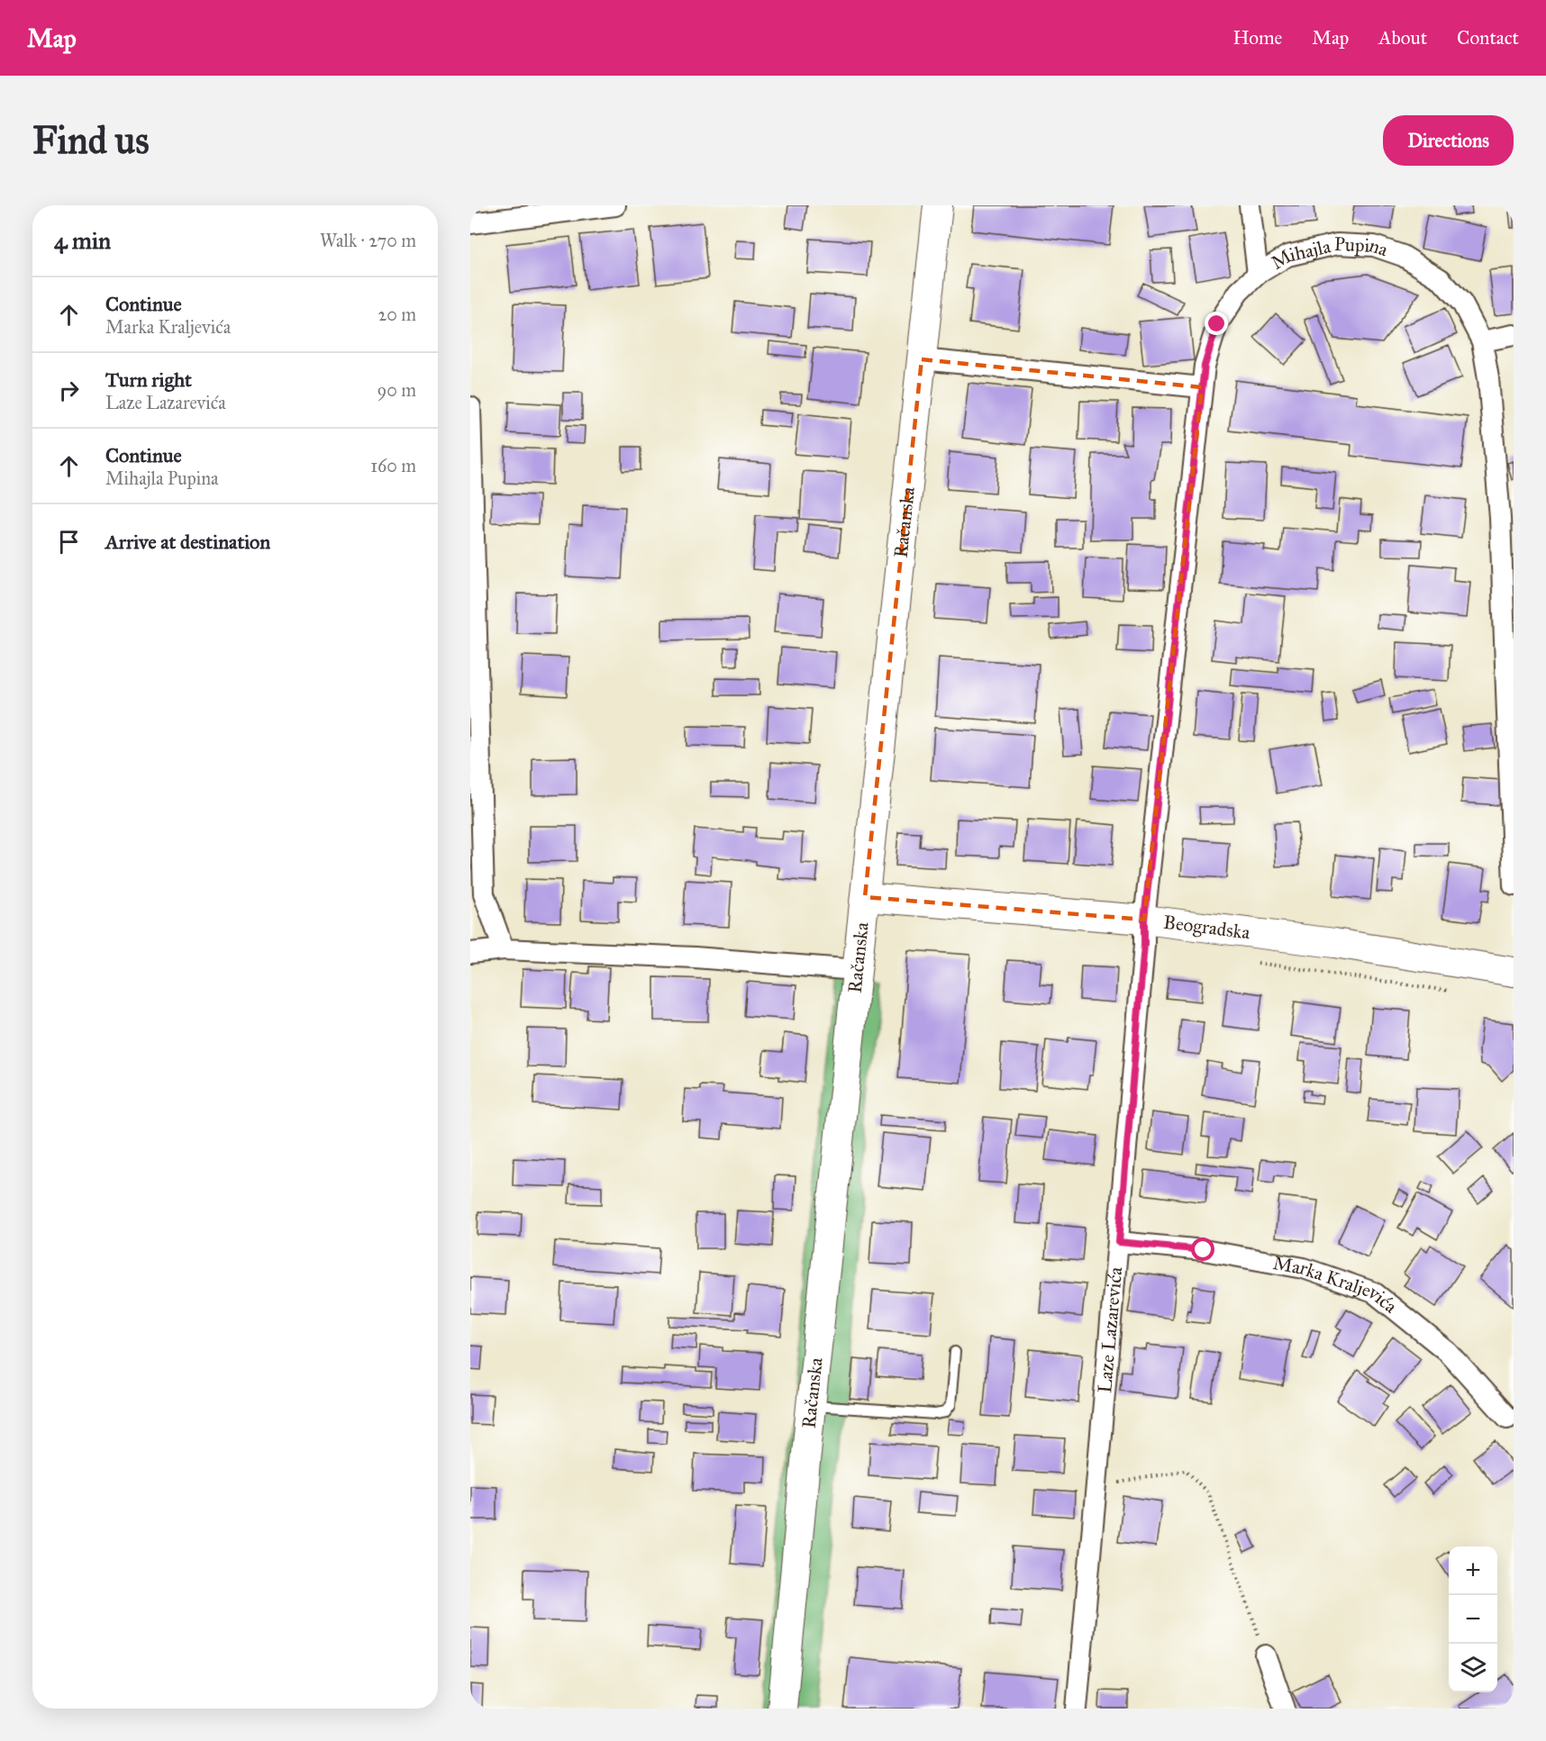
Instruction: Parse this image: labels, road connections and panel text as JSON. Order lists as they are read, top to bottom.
{
  "streets": {
    "main road": ["Račanska", "Beogradska"],
    "street": ["Mihajla Pupina", "Marka Kraljevića", "Laze Lazarevića"]
  },
  "crossings": [
    ["Mihajla Pupina", "Beogradska"],
    ["Mihajla Pupina", "Laze Lazarevića"],
    ["Račanska", "Beogradska"],
    ["Beogradska", "Laze Lazarevića"],
    ["Marka Kraljevića", "Laze Lazarevića"]
  ],
  "page": {
    "header": "Map",
    "nav": [
      "Home",
      "Map",
      "About",
      "Contact"
    ],
    "buttons": "Directions",
    "title": "Find us",
    "heading": ["4 min", "Walk · 270 m"],
    "list": [
      ["Continue", "Marka Kraljevića", "20 m"],
      ["Turn right", "Laze Lazarevića", "90 m"],
      ["Continue", "Mihajla Pupina", "160 m"],
      "Arrive at destination"
    ],
    "map_buttons": ["+", "−"]
  }
}
